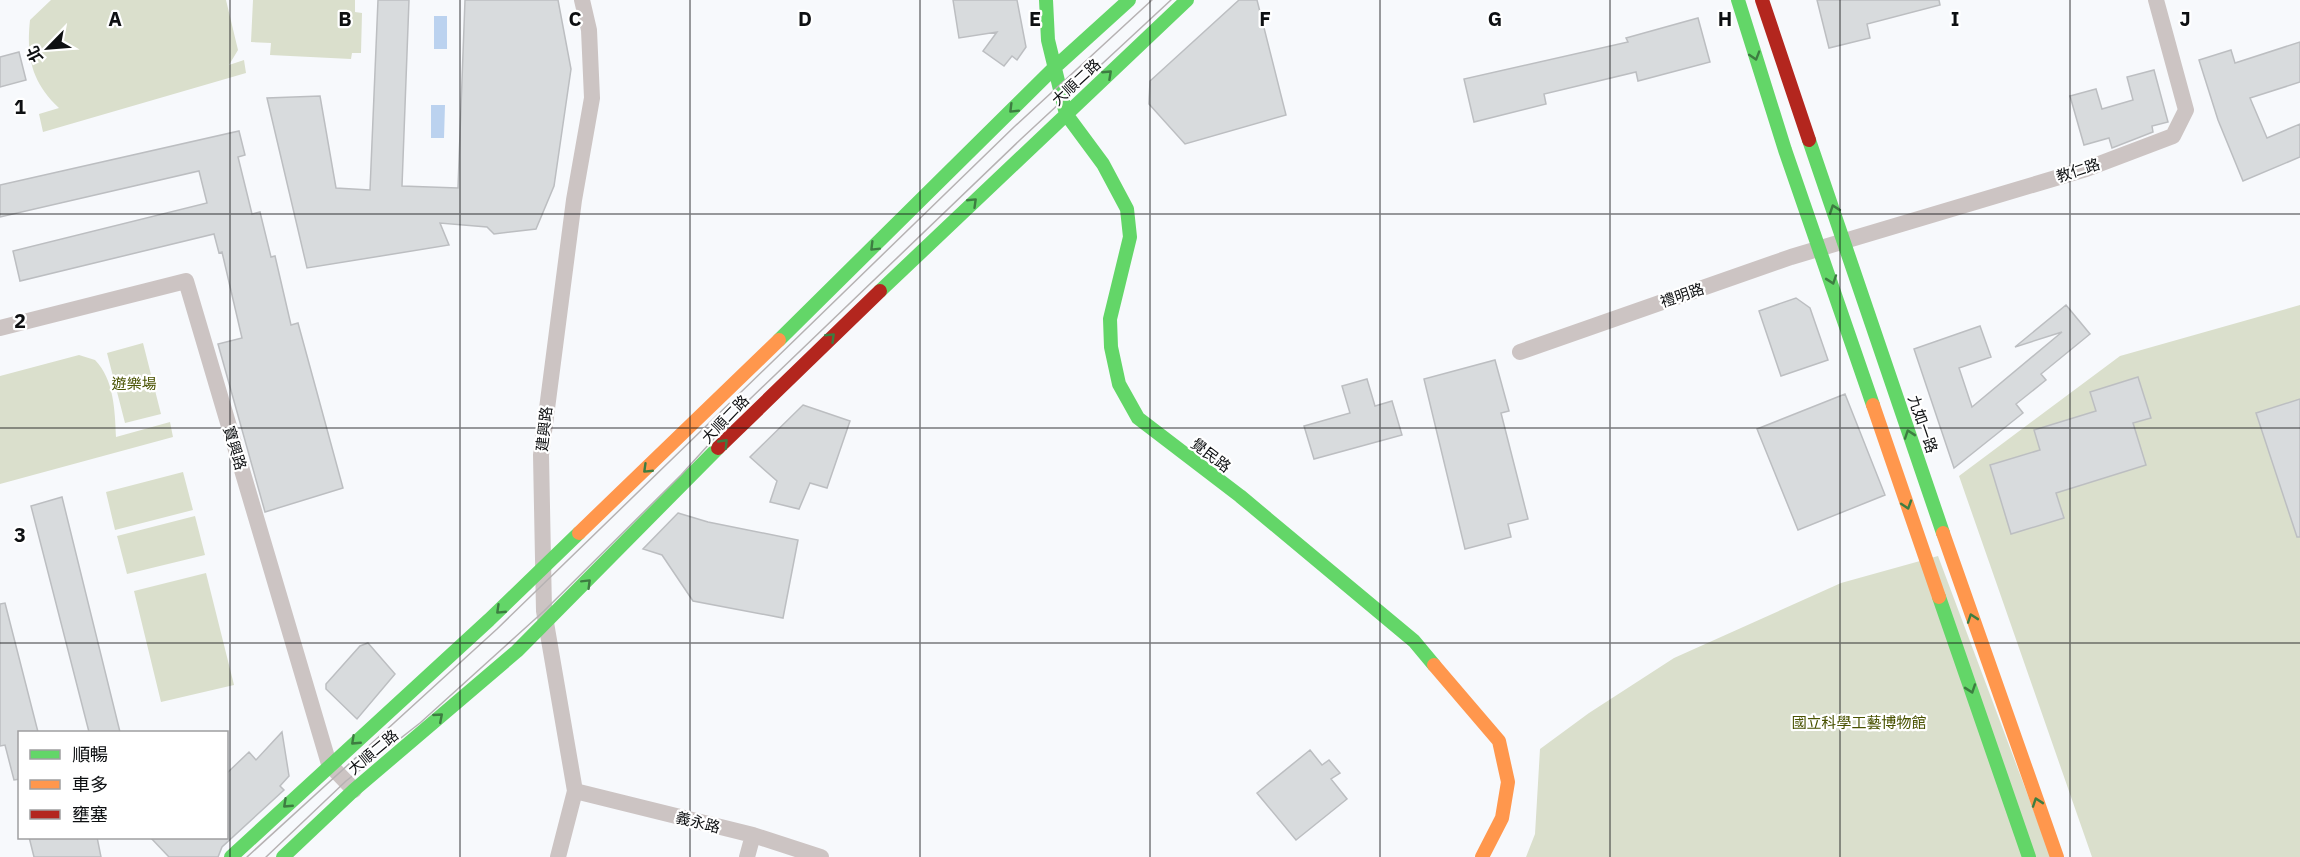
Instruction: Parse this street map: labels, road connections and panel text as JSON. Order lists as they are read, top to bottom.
{
  "streets": {
    "street": [
      "大順二路",
      "教仁路",
      "禮明路",
      "九如一路",
      "建興路",
      "寶興路",
      "覺民路",
      "義永路"
    ]
  },
  "crossings": [
    ["大順二路", "建興路"],
    ["大順二路", "寶興路"],
    ["大順二路", "覺民路"],
    ["教仁路", "禮明路"],
    ["教仁路", "九如一路"],
    ["禮明路", "九如一路"],
    ["建興路", "義永路"]
  ],
  "parks": ["遊樂場", "國立科學工藝博物館"],
  "legend": ["順暢", "車多", "壅塞"],
  "north": "bottom left",
  "grid": {
    "columns": [
      "A",
      "B",
      "C",
      "D",
      "E",
      "F",
      "G",
      "H",
      "I",
      "J"
    ],
    "rows": ["1", "2", "3"]
  }
}
